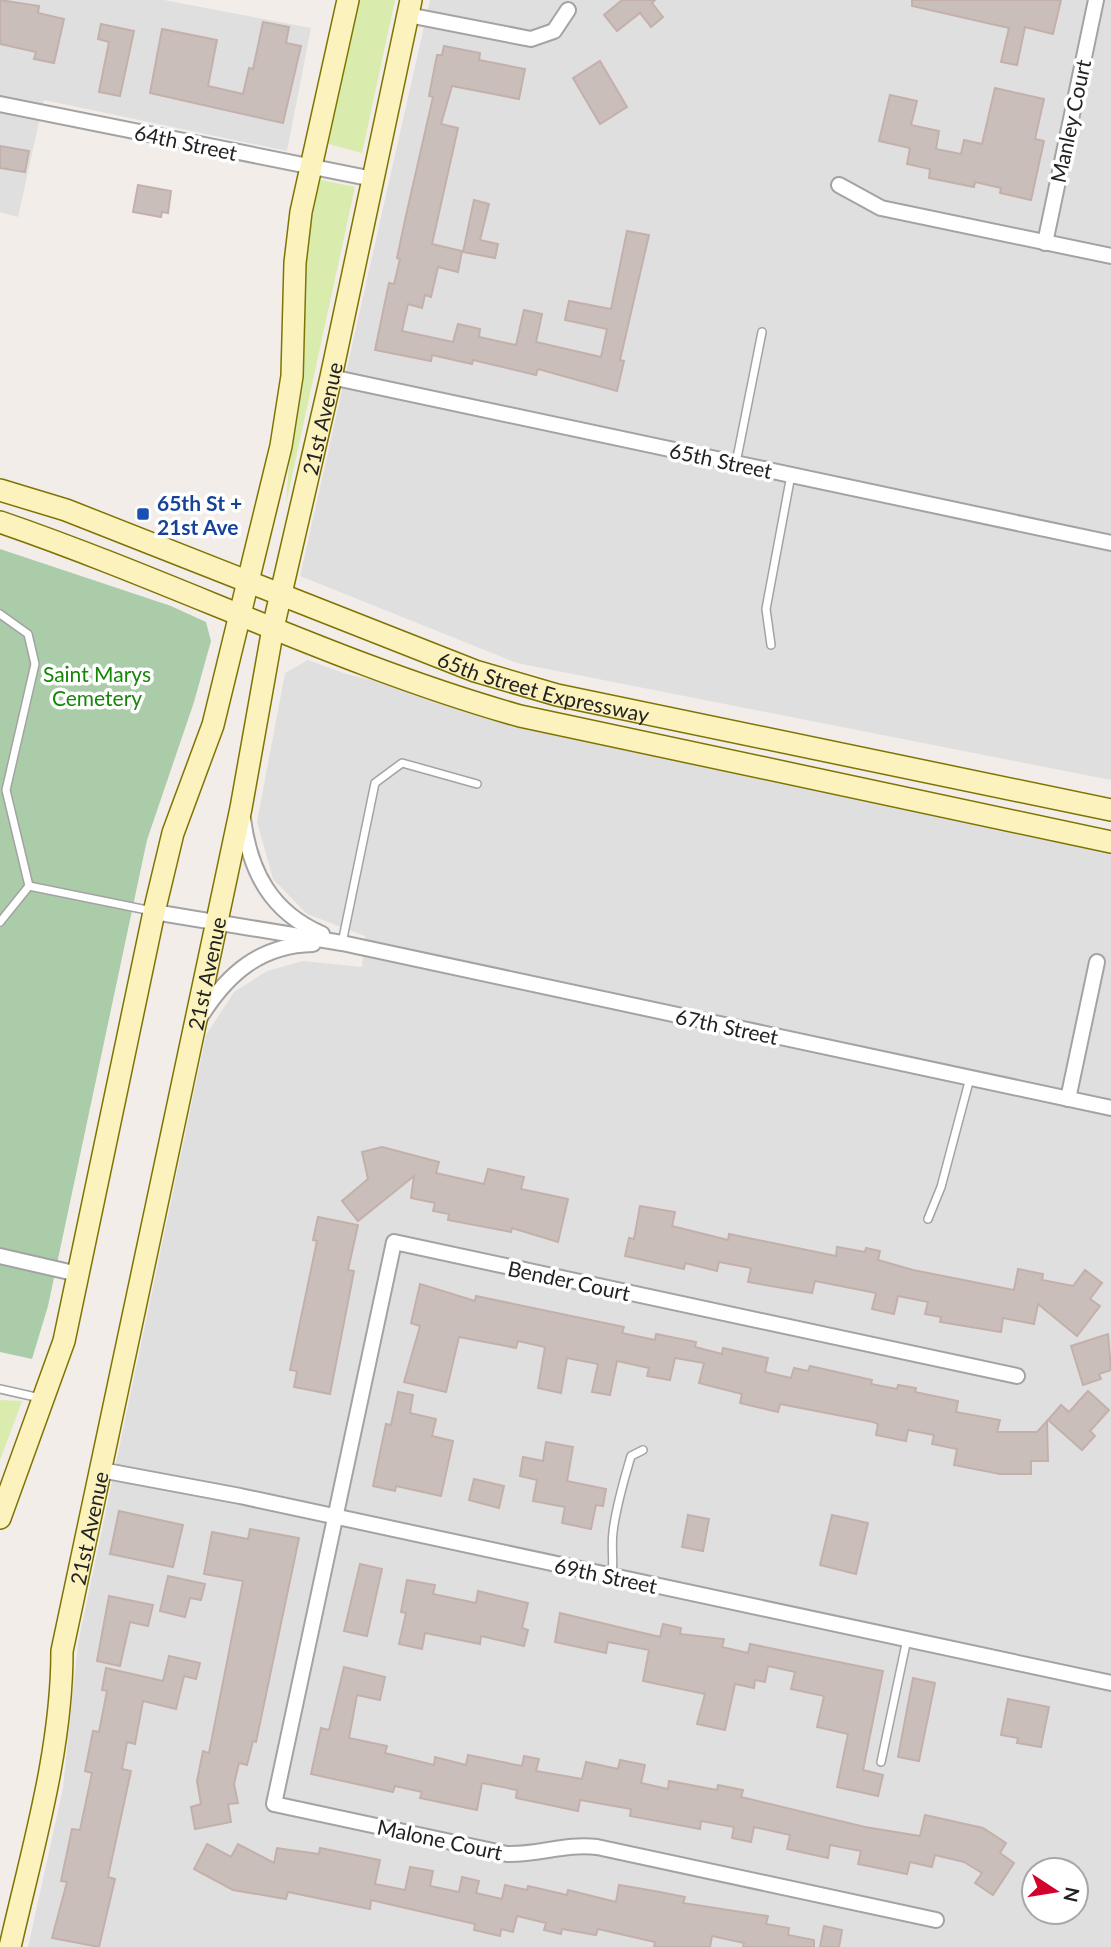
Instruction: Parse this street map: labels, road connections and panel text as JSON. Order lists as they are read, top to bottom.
{
  "streets": {
    "street": [
      "Manley Court",
      "64th Street",
      "21st Avenue",
      "65th Street",
      "65th Street Expressway",
      "67th Street",
      "Bender Court",
      "69th Street",
      "Malone Court"
    ]
  },
  "crossings": [
    ["64th Street", "21st Avenue"],
    ["21st Avenue", "65th Street"],
    ["21st Avenue", "65th Street Expressway"],
    ["21st Avenue", "67th Street"],
    ["21st Avenue", "69th Street"],
    ["Bender Court", "69th Street"],
    ["Bender Court", "Malone Court"],
    ["69th Street", "Malone Court"]
  ],
  "parks": ["Saint Marys Cemetery"],
  "places": {
    "transit": ["65th St + 21st Ave"]
  },
  "north": "right"
}
